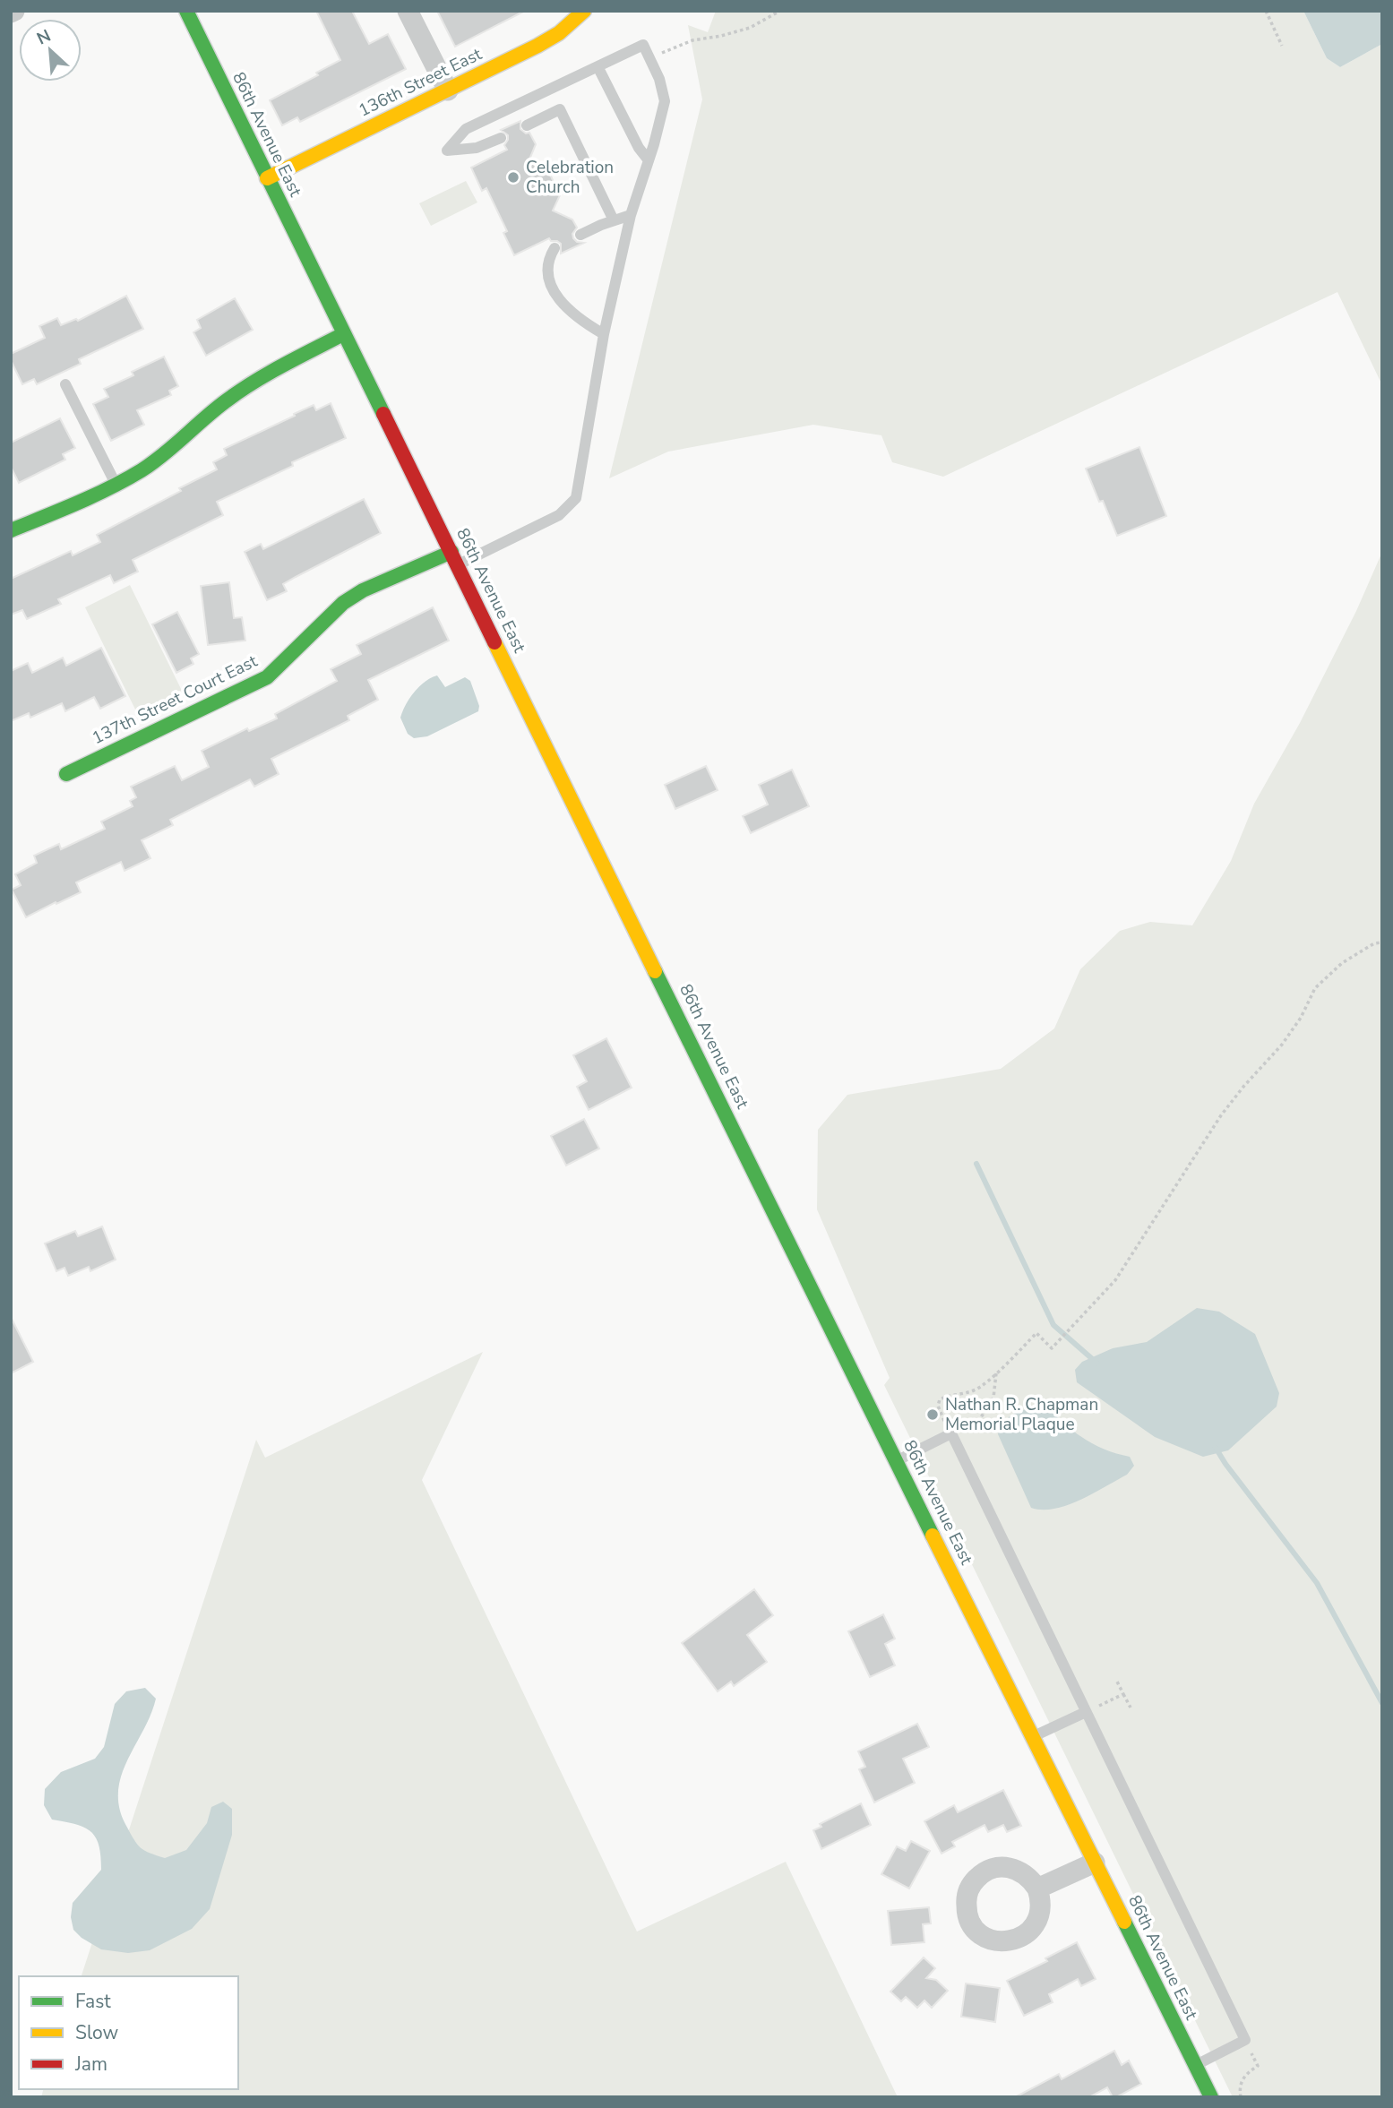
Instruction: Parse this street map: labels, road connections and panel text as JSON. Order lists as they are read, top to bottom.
{
  "streets": {
    "street": ["136th Street East", "86th Avenue East", "137th Street Court East"]
  },
  "crossings": [
    ["136th Street East", "86th Avenue East"],
    ["86th Avenue East", "137th Street Court East"]
  ],
  "places": ["Celebration Church", "Nathan R. Chapman Memorial Plaque"],
  "legend": ["Fast", "Slow", "Jam"],
  "north": "top left"
}
